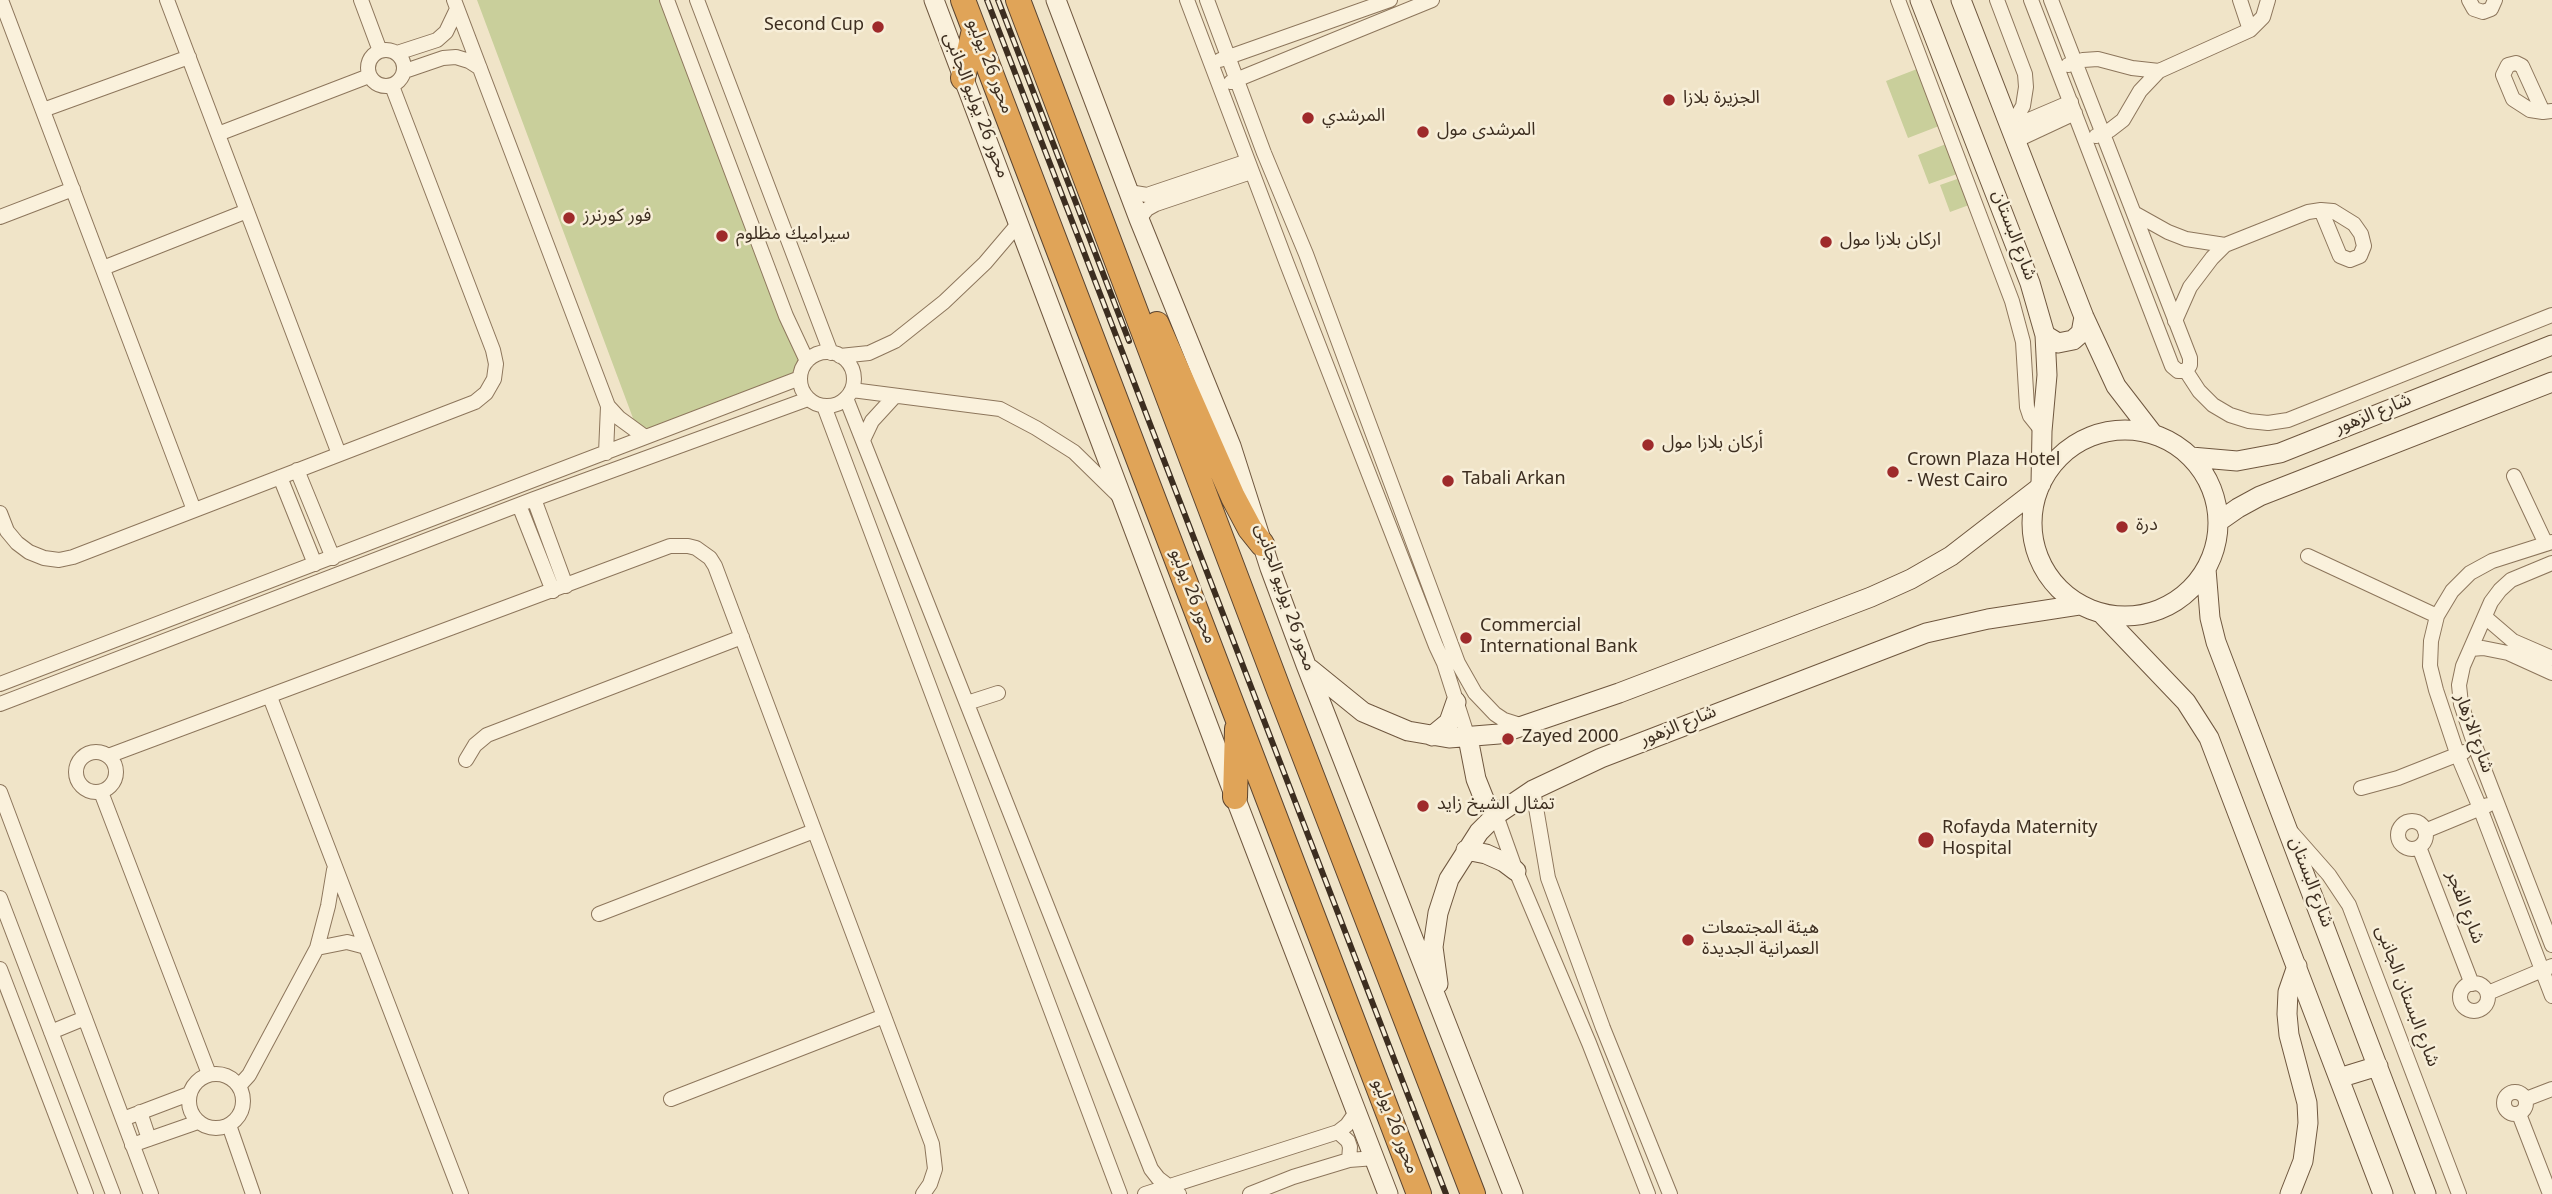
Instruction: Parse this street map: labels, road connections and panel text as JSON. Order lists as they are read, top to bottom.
{
  "streets": {
    "highway": ["محور 26 يوليو"],
    "main road": ["محور 26 يوليو الجانبى", "شارع البستان", "شارع الزهور"],
    "street": ["شارع الازهار", "شارع الفجر", "شارع البستان الجانبى"]
  },
  "crossings": [
    ["محور 26 يوليو الجانبى", "شارع الزهور"],
    ["شارع البستان", "شارع الزهور"],
    ["شارع البستان", "شارع البستان الجانبى"]
  ],
  "places": [
    "Second Cup",
    "الجزيرة بلازا",
    "المرشدي",
    "المرشدى مول",
    "فور كورنرز",
    "سيراميك مظلوم",
    "اركان بلازا مول",
    "أركان بلازا مول",
    "Crown Plaza Hotel - West Cairo",
    "Tabali Arkan",
    "درة",
    "Commercial International Bank",
    "Zayed 2000",
    "تمثال الشيخ زايد",
    "Rofayda Maternity Hospital",
    "هيئة المجتمعات العمرانية الجديدة"
  ]
}
